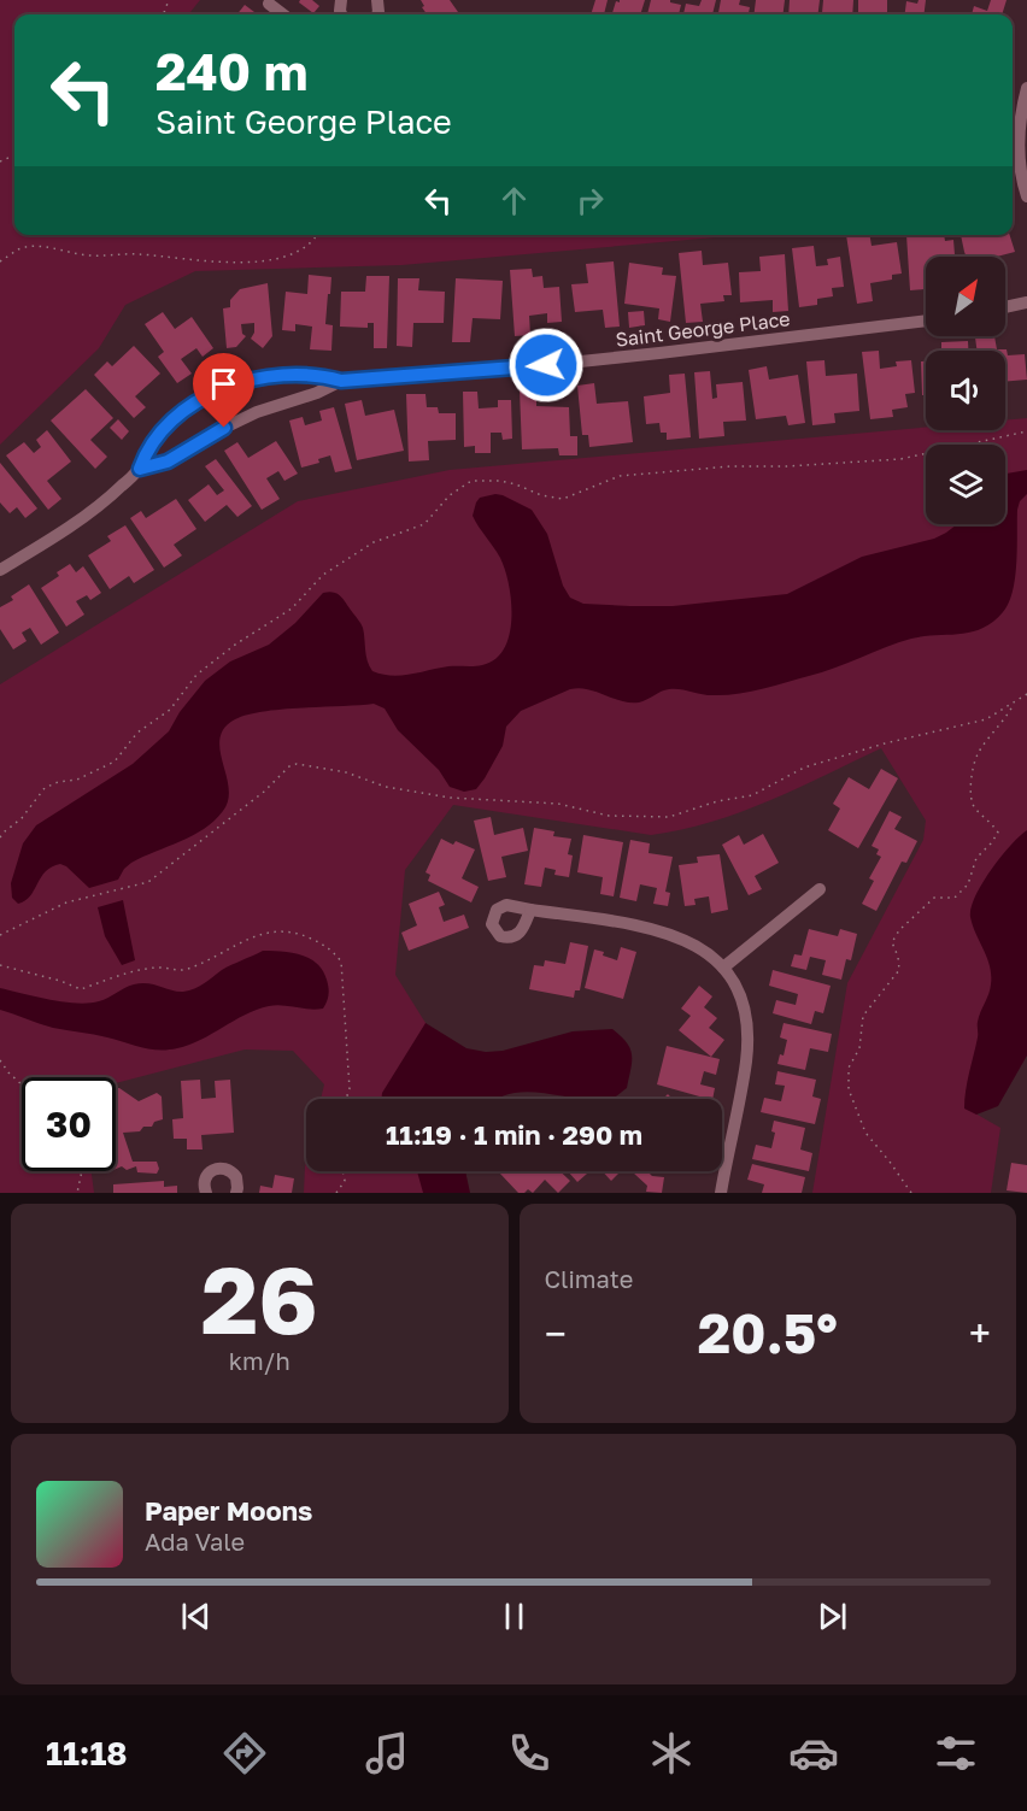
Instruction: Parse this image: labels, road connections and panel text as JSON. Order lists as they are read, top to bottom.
{
  "streets": {
    "street": ["Saint George Place"]
  },
  "north": "top right",
  "page": {
    "turn": ["240 m", "Saint George Place"],
    "limit": "30",
    "trip": "11:19 · 1 min · 290 m",
    "tile": [
      ["26", "km/h"],
      "Climate"
    ],
    "heat": ["−", "20.5°", "+"],
    "song": ["Paper Moons", "Ada Vale"],
    "tabs": "11:18"
  }
}
